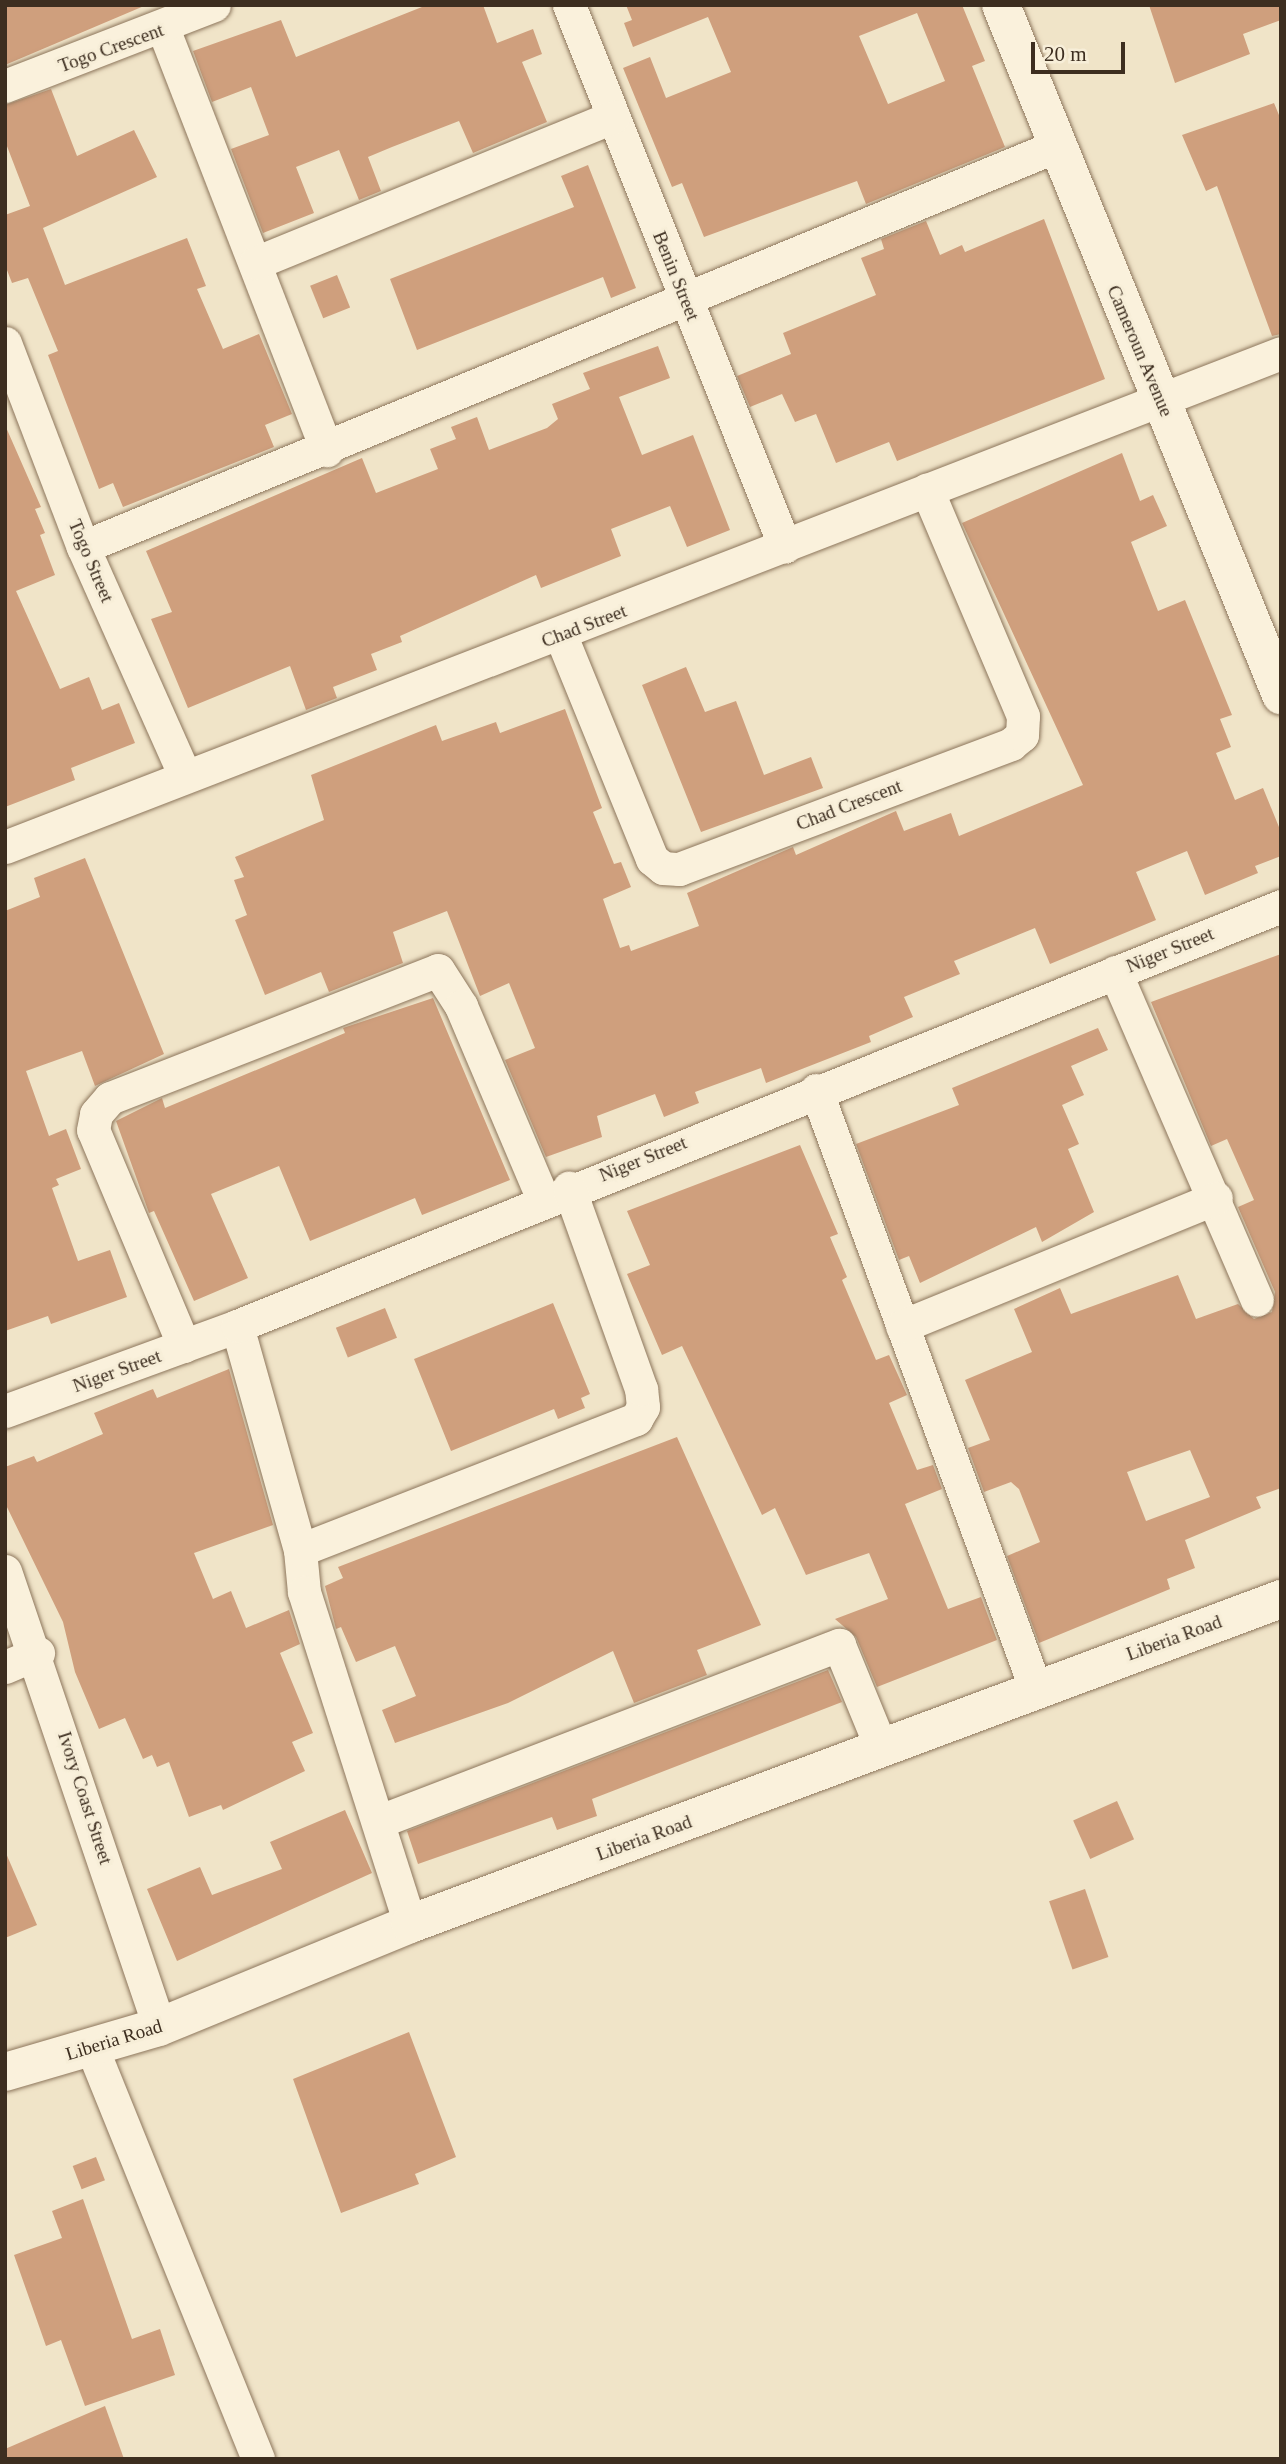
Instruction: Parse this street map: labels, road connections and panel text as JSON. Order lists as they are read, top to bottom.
{
  "streets": {
    "street": [
      "Togo Crescent",
      "Benin Street",
      "Cameroun Avenue",
      "Togo Street",
      "Chad Street",
      "Chad Crescent",
      "Niger Street",
      "Liberia Road",
      "Ivory Coast Street"
    ]
  },
  "crossings": [
    ["Benin Street", "Chad Street"],
    ["Cameroun Avenue", "Chad Street"],
    ["Togo Street", "Chad Street"],
    ["Chad Street", "Chad Crescent"],
    ["Liberia Road", "Ivory Coast Street"]
  ],
  "scale_bar": "20 m"
}
